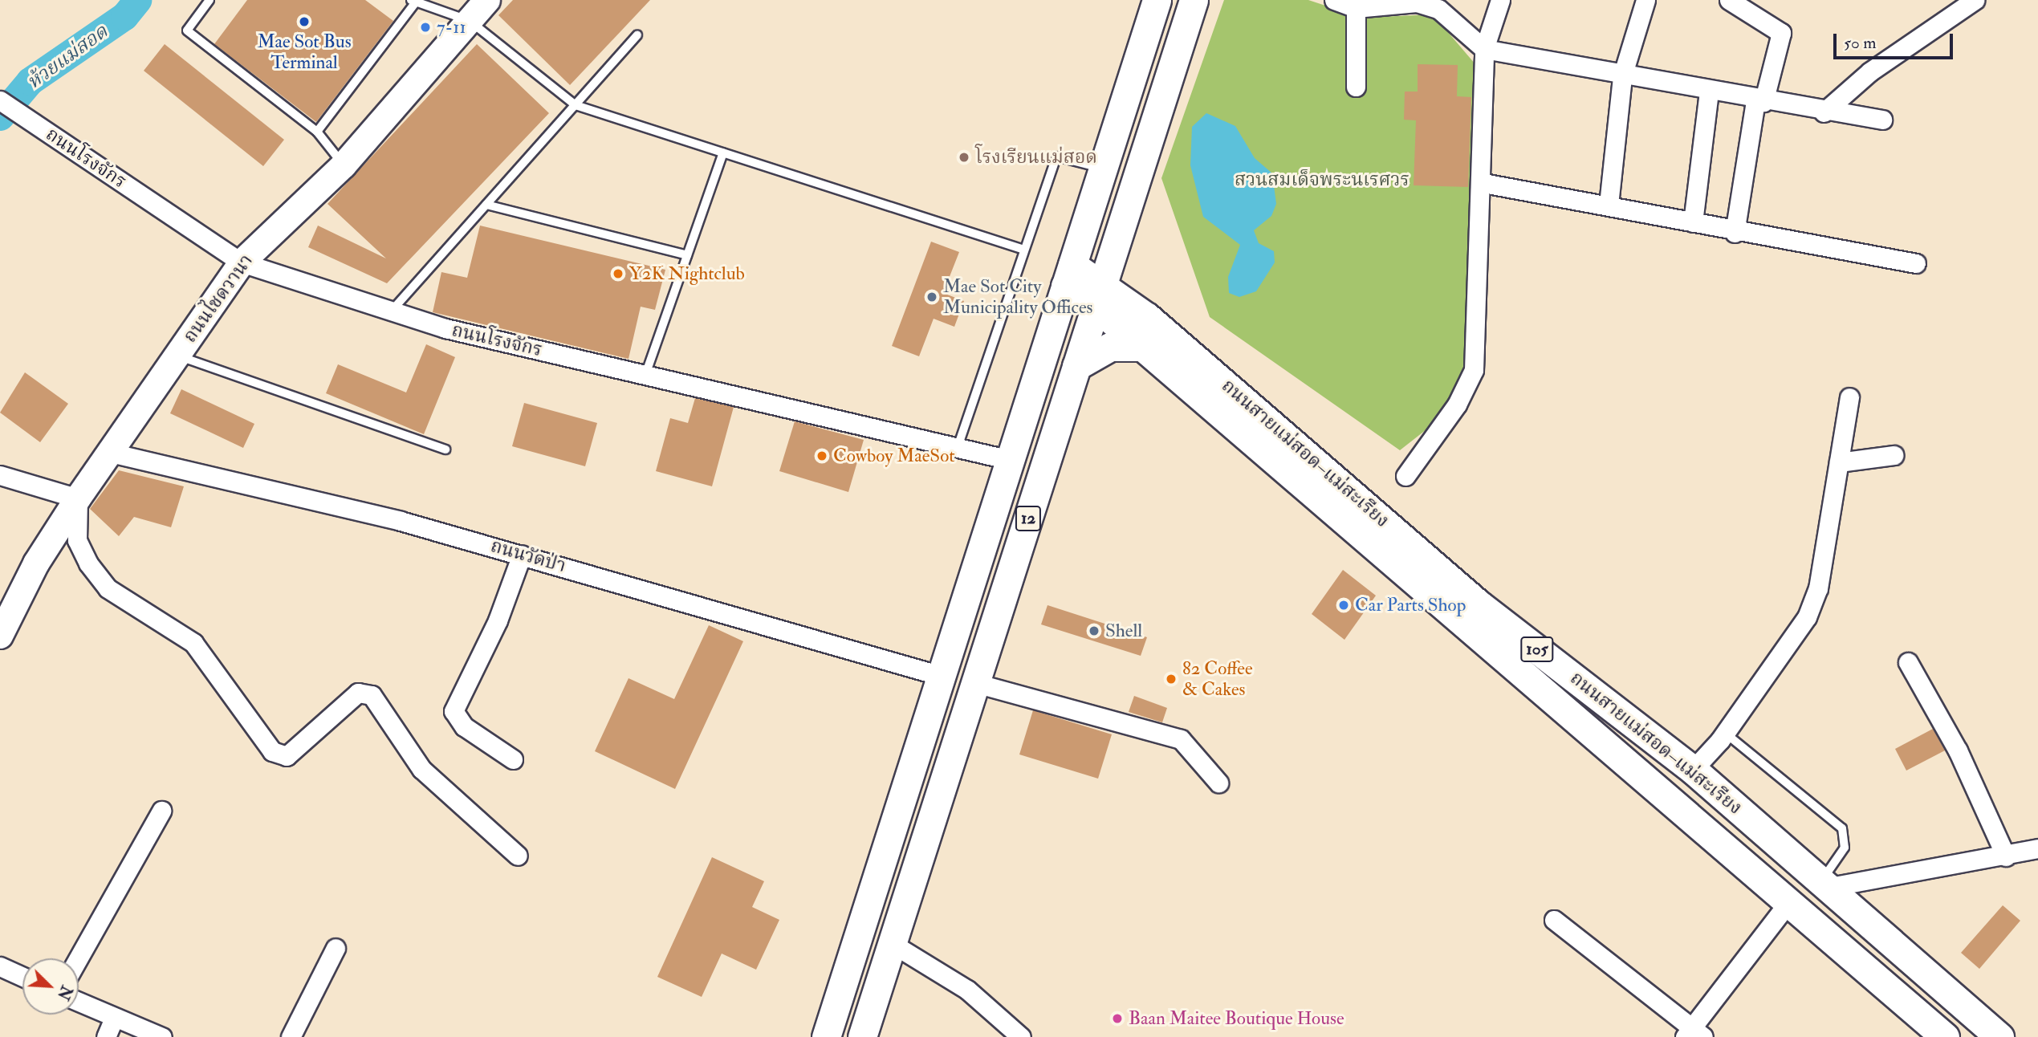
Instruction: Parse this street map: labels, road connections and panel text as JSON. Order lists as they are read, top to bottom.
{
  "streets": {
    "main road": ["ถนนสายแม่สอด–แม่สะเรียง", "12", "105"],
    "street": ["ถนนโรงจักร", "ถนนไชดวานา", "ถนนวัดป่า"]
  },
  "crossings": [
    ["ถนนโรงจักร", "ถนนไชดวานา"],
    ["ถนนโรงจักร", "12"],
    ["ถนนไชดวานา", "ถนนวัดป่า"],
    ["ถนนสายแม่สอด–แม่สะเรียง", "12"],
    ["12", "ถนนวัดป่า"]
  ],
  "water": ["ห้วยแม่สอด"],
  "parks": ["สวนสมเด็จพระนเรศวร"],
  "places": [
    "Mae Sot Bus Terminal",
    "7-11",
    "โรงเรียนแม่สอด",
    "Y2K Nightclub",
    "Mae Sot City Municipality Offices",
    "Cowboy MaeSot",
    "Car Parts Shop",
    "Shell",
    "82 Coffee & Cakes",
    "Baan Maitee Boutique House"
  ],
  "scale_bar": "50 m",
  "north": "bottom right"
}
